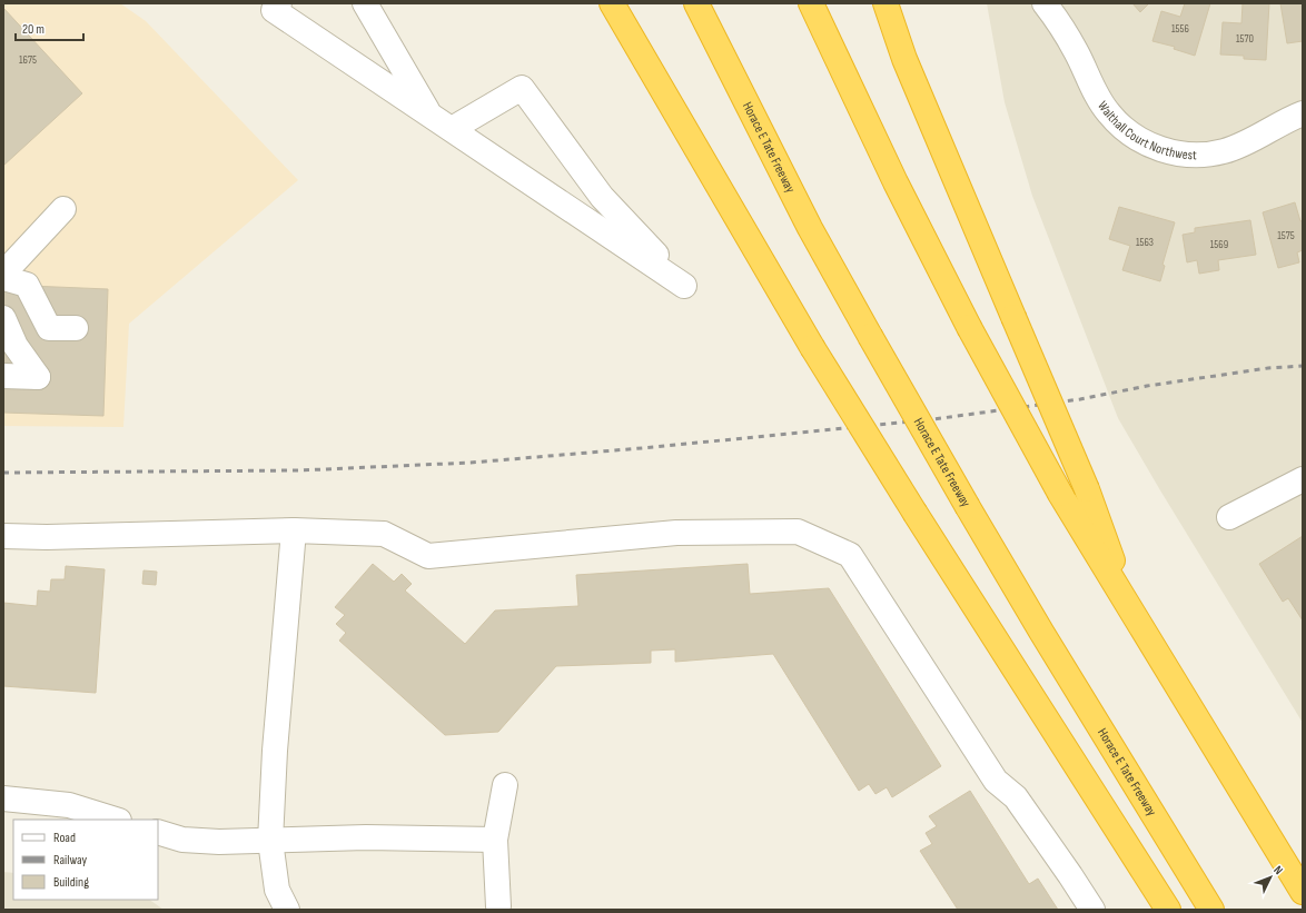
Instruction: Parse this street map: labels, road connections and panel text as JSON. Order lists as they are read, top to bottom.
{
  "streets": {
    "highway": ["Horace E Tate Freeway"],
    "street": ["Walthall Court Northwest"]
  },
  "house_numbers": [
    "1556",
    "1570",
    "1675",
    "1575",
    "1563",
    "1569"
  ],
  "legend": ["Road", "Railway", "Building"],
  "scale_bar": "20 m",
  "north": "top right"
}
